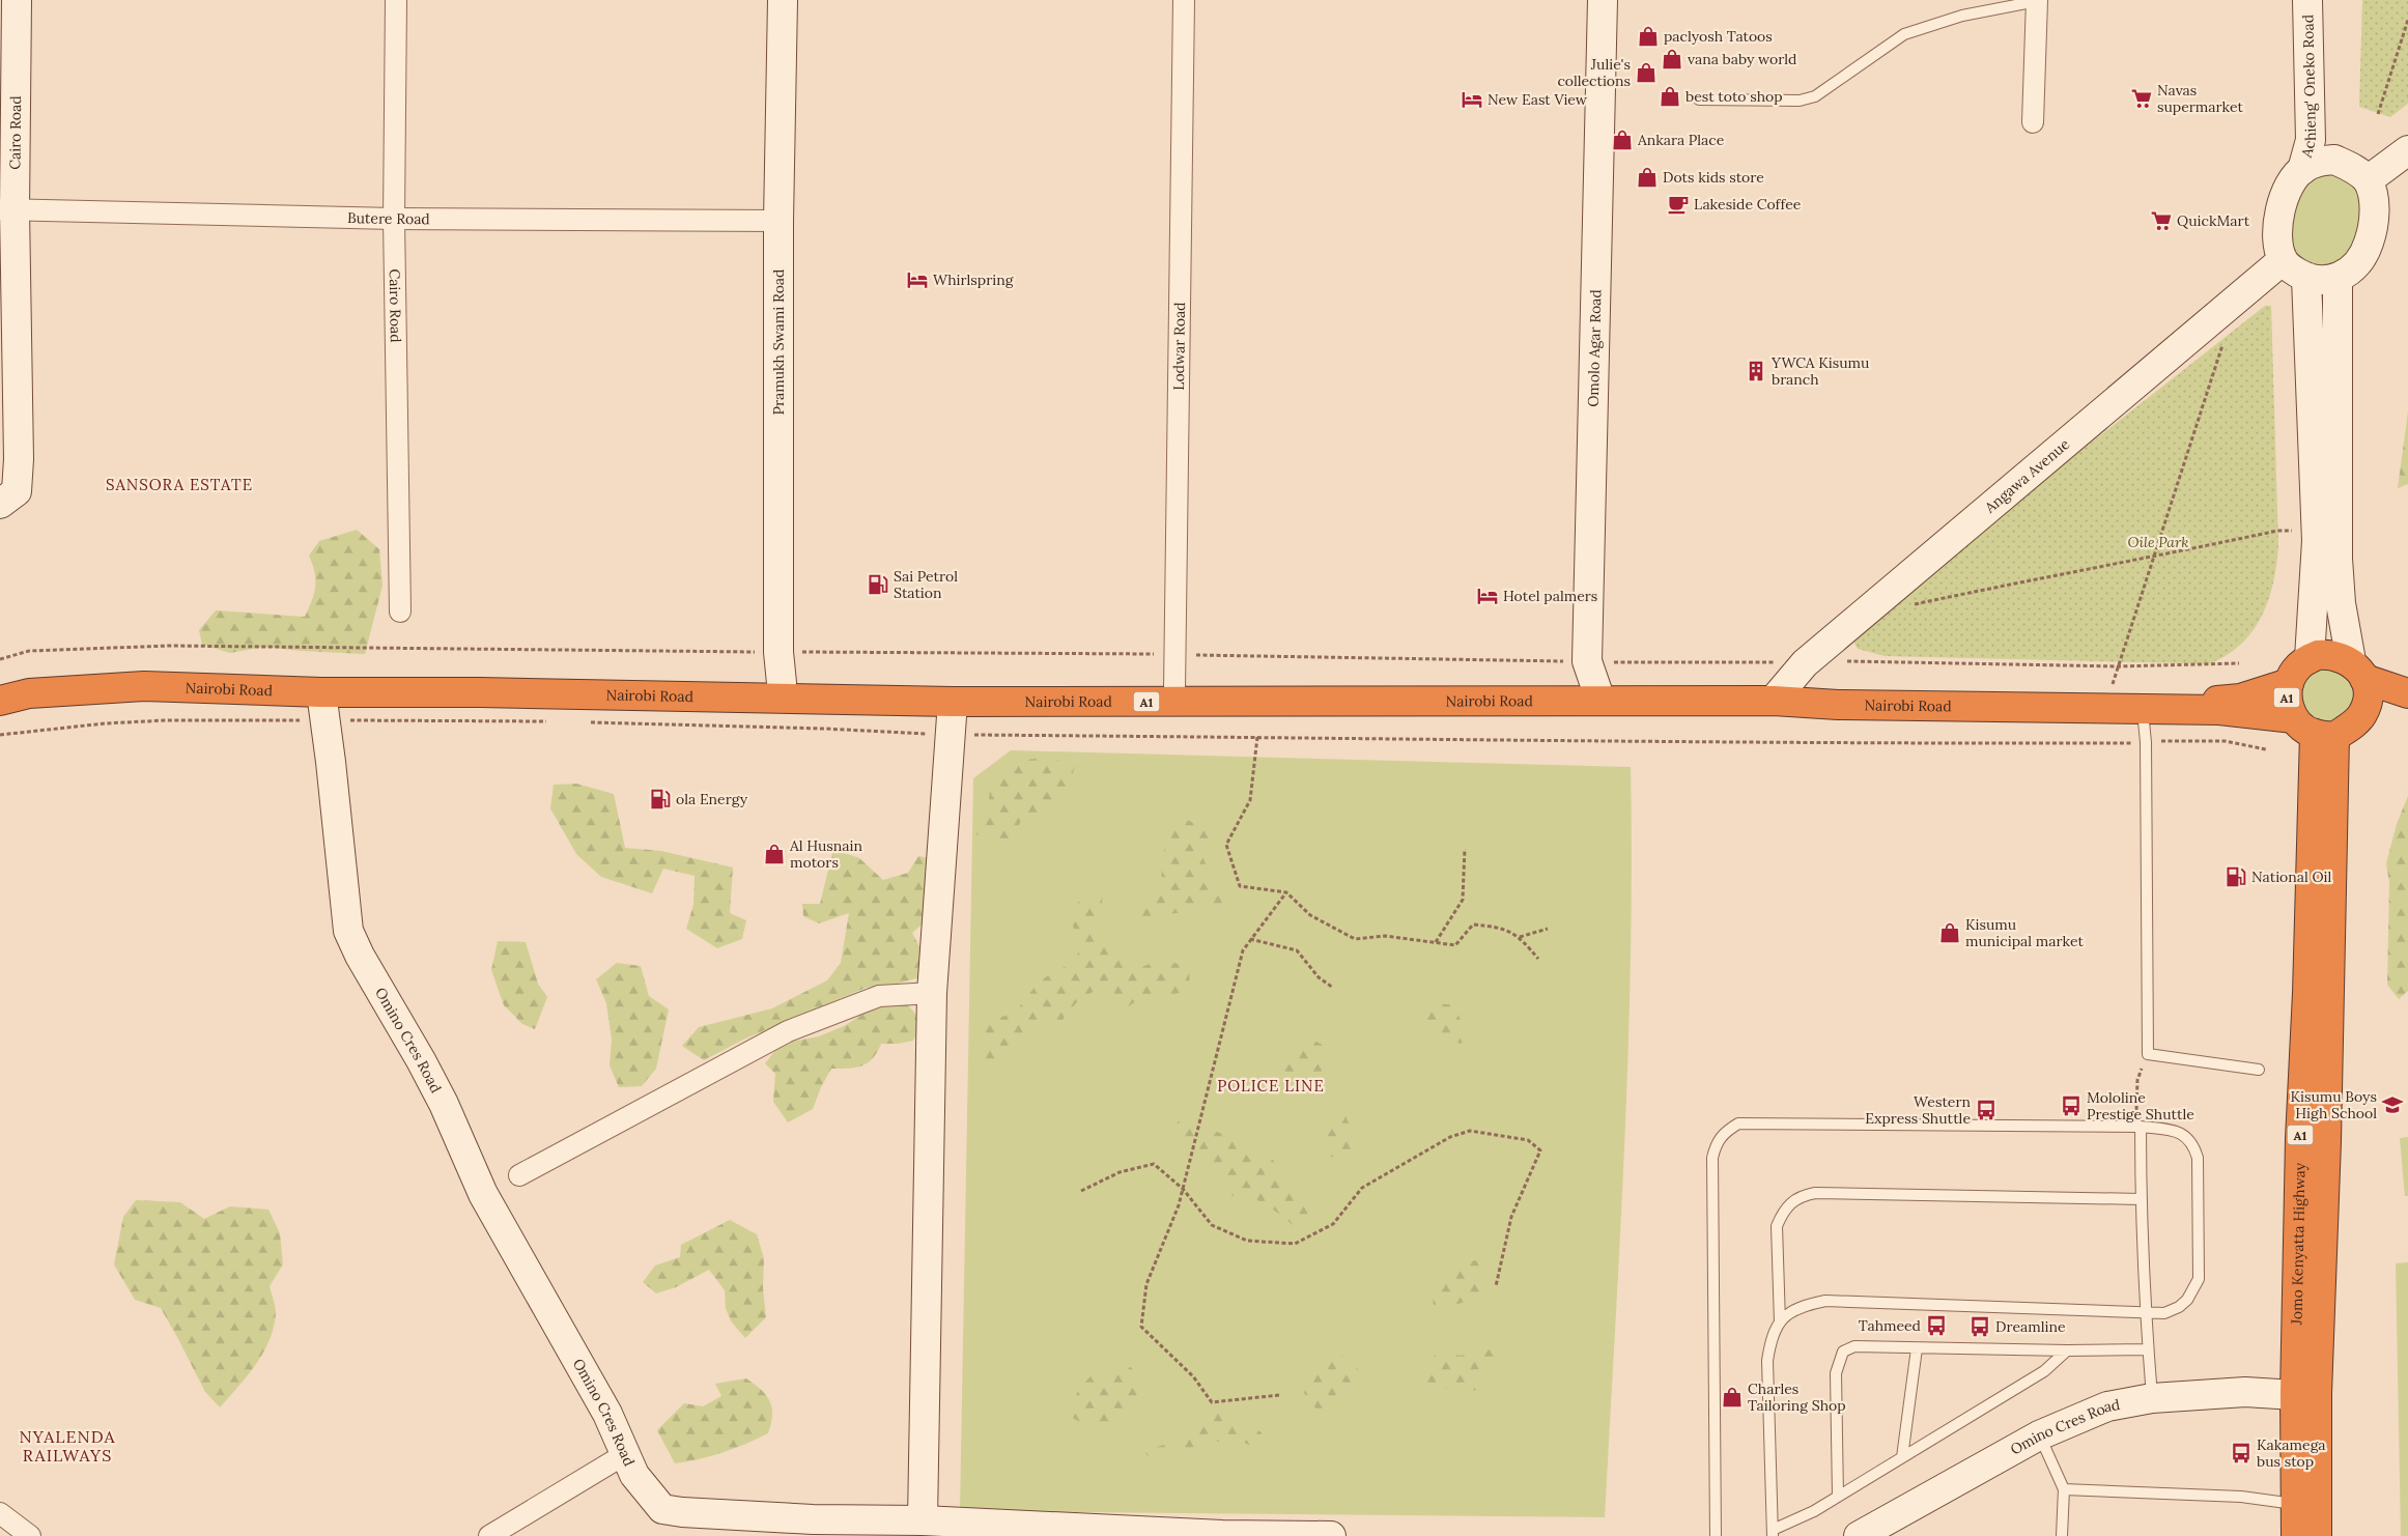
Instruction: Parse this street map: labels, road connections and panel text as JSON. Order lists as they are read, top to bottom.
{
  "streets": {
    "highway": ["Nairobi Road", "A1", "Jomo Kenyatta Highway"],
    "main road": [
      "Achieng' Oneko Road",
      "Cairo Road",
      "Pramukh Swami Road",
      "Omolo Agar Road",
      "Angawa Avenue",
      "Omino Cres Road"
    ],
    "street": ["Butere Road", "Lodwar Road"]
  },
  "crossings": [
    ["Achieng' Oneko Road", "Angawa Avenue"],
    ["Cairo Road", "Butere Road"],
    ["Butere Road", "Pramukh Swami Road"],
    ["Pramukh Swami Road", "Nairobi Road"],
    ["Lodwar Road", "Nairobi Road"],
    ["Omolo Agar Road", "Nairobi Road"],
    ["Angawa Avenue", "Nairobi Road"],
    ["Nairobi Road", "A1"],
    ["Nairobi Road", "Omino Cres Road"],
    ["Nairobi Road", "Jomo Kenyatta Highway"],
    ["A1", "Jomo Kenyatta Highway"],
    ["Omino Cres Road", "Jomo Kenyatta Highway"]
  ],
  "districts": ["SANSORA ESTATE", "POLICE LINE", "NYALENDA RAILWAYS"],
  "parks": ["Oile Park"],
  "places": {
    "shop": [
      "paclyosh Tatoos",
      "vana baby world",
      "Julie's collections",
      "best toto shop",
      "Ankara Place",
      "Dots kids store",
      "Al Husnain motors",
      "Kisumu municipal market",
      "Charles Tailoring Shop"
    ],
    "supermarket": ["Navas supermarket", "QuickMart"],
    "hotel": ["New East View", "Whirlspring", "Hotel palmers"],
    "cafe": ["Lakeside Coffee"],
    "building": ["YWCA Kisumu branch"],
    "fuel station": ["Sai Petrol Station", "ola Energy", "National Oil"],
    "school or university": ["Kisumu Boys High School"],
    "bus stop": [
      "Mololine Prestige Shuttle",
      "Western Express Shuttle",
      "Tahmeed",
      "Dreamline",
      "Kakamega bus stop"
    ]
  }
}
